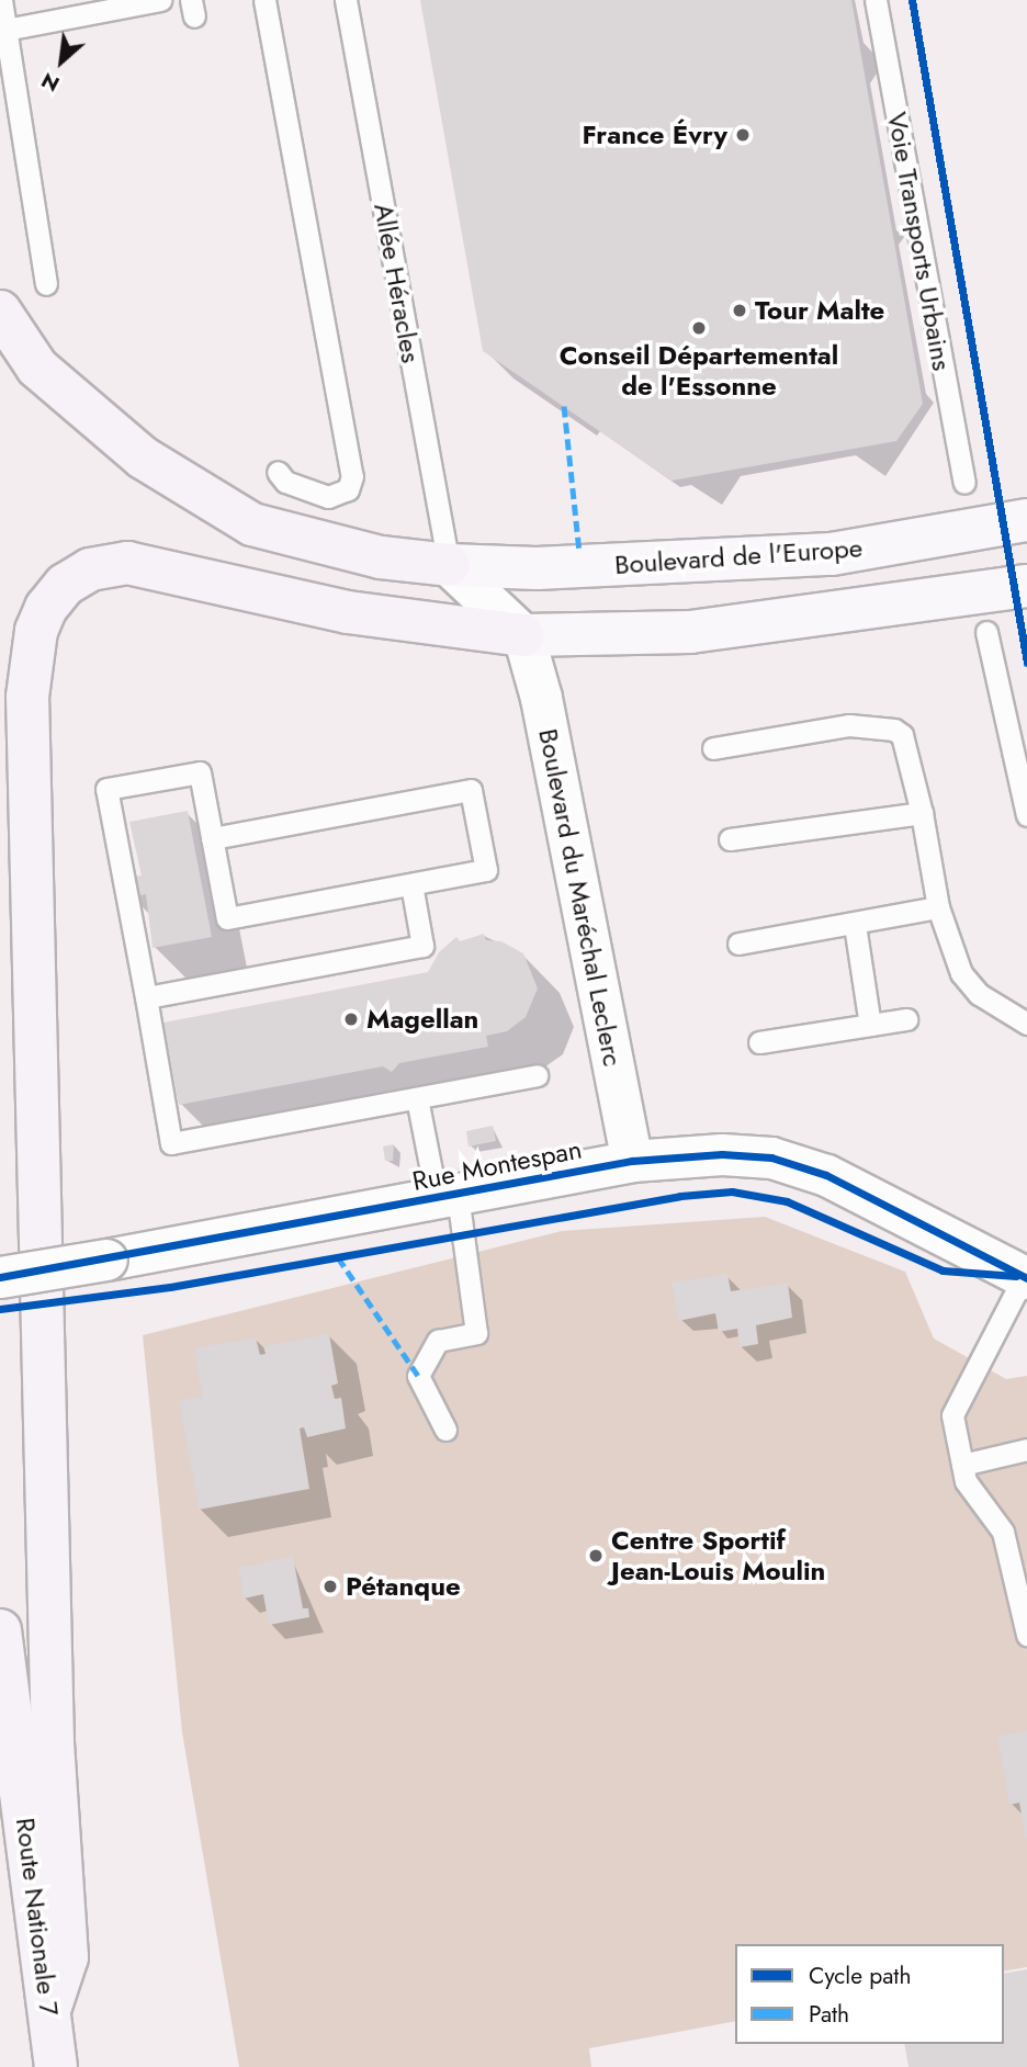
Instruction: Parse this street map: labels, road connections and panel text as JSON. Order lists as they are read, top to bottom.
{
  "streets": {
    "main road": ["Boulevard de l'Europe", "Route Nationale 7"],
    "street": ["Boulevard du Maréchal Leclerc", "Rue Montespan"],
    "lane": ["Voie Transports Urbains", "Allée Héracles"]
  },
  "crossings": [
    ["Allée Héracles", "Boulevard de l'Europe"],
    ["Boulevard du Maréchal Leclerc", "Rue Montespan"]
  ],
  "places": [
    "France Évry",
    "Tour Malte",
    "Conseil Départemental de l'Essonne",
    "Magellan",
    "Centre Sportif Jean-Louis Moulin",
    "Pétanque"
  ],
  "legend": ["Cycle path", "Path"],
  "north": "bottom left"
}
